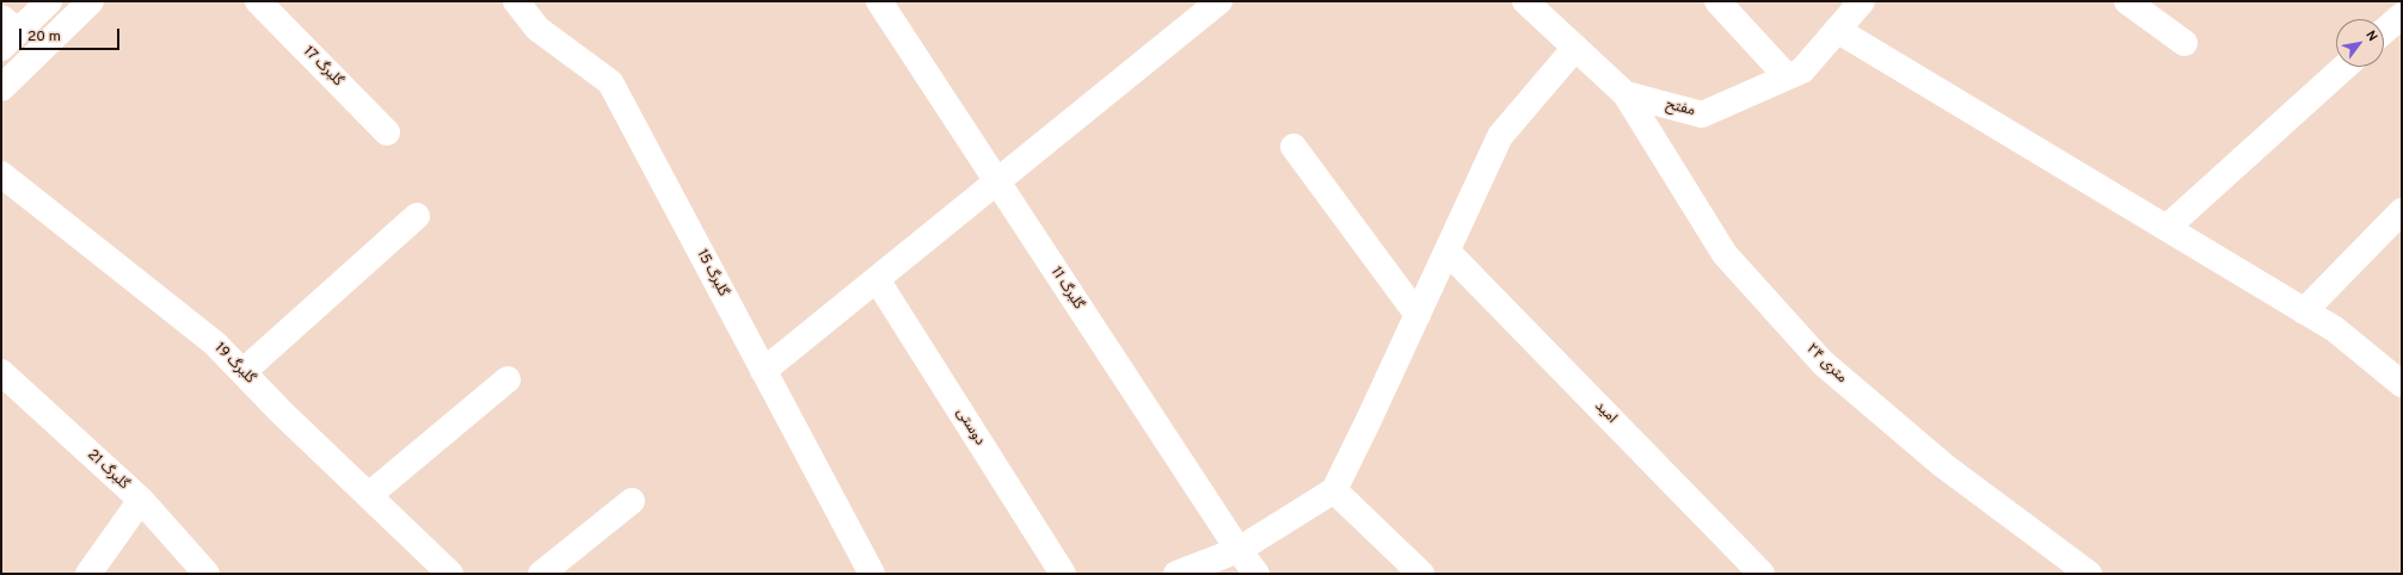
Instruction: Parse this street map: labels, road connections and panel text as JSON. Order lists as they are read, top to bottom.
{
  "streets": {
    "street": [
      "گلبرگ 17",
      "مفتح",
      "گلبرگ 15",
      "گلبرگ 11",
      "گلبرگ 19",
      "۲۴ متری",
      "امید",
      "دوستی",
      "گلبرگ 21"
    ]
  },
  "crossings": [
    ["مفتح", "۲۴ متری"]
  ],
  "scale_bar": "20 m",
  "north": "top right"
}
